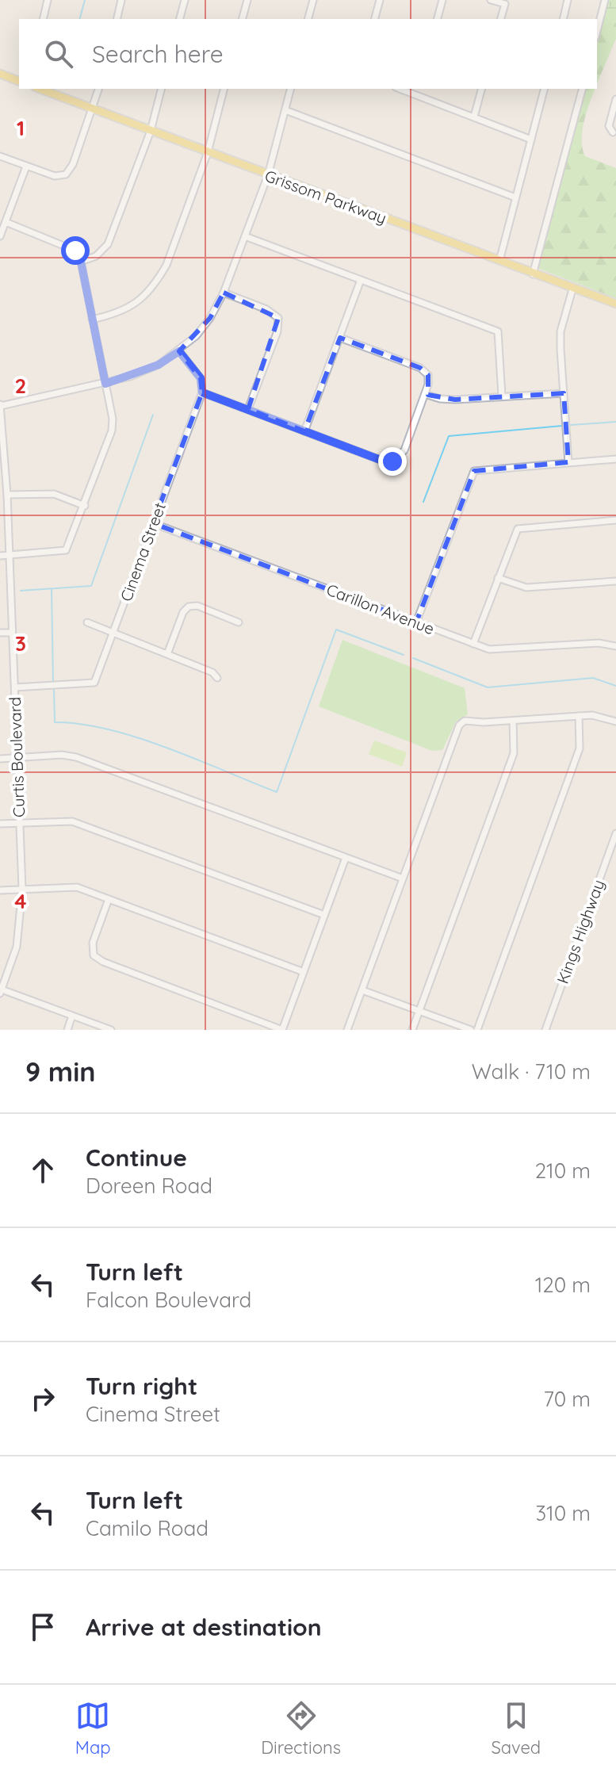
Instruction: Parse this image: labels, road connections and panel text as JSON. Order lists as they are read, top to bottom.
{
  "streets": {
    "main road": ["Grissom Parkway"],
    "street": [
      "Cinema Street",
      "Carillon Avenue",
      "Curtis Boulevard",
      "Kings Highway"
    ]
  },
  "crossings": [
    ["Cinema Street", "Carillon Avenue"],
    ["Cinema Street", "Curtis Boulevard"]
  ],
  "page": {
    "search": "Search here",
    "heading": ["9 min", "Walk · 710 m"],
    "list": [
      ["Continue", "Doreen Road", "210 m"],
      ["Turn left", "Falcon Boulevard", "120 m"],
      ["Turn right", "Cinema Street", "70 m"],
      ["Turn left", "Camilo Road", "310 m"],
      "Arrive at destination"
    ],
    "nav": ["Map", "Directions", "Saved"]
  },
  "grid": {
    "rows": [
      "1",
      "2",
      "3",
      "4"
    ]
  }
}
